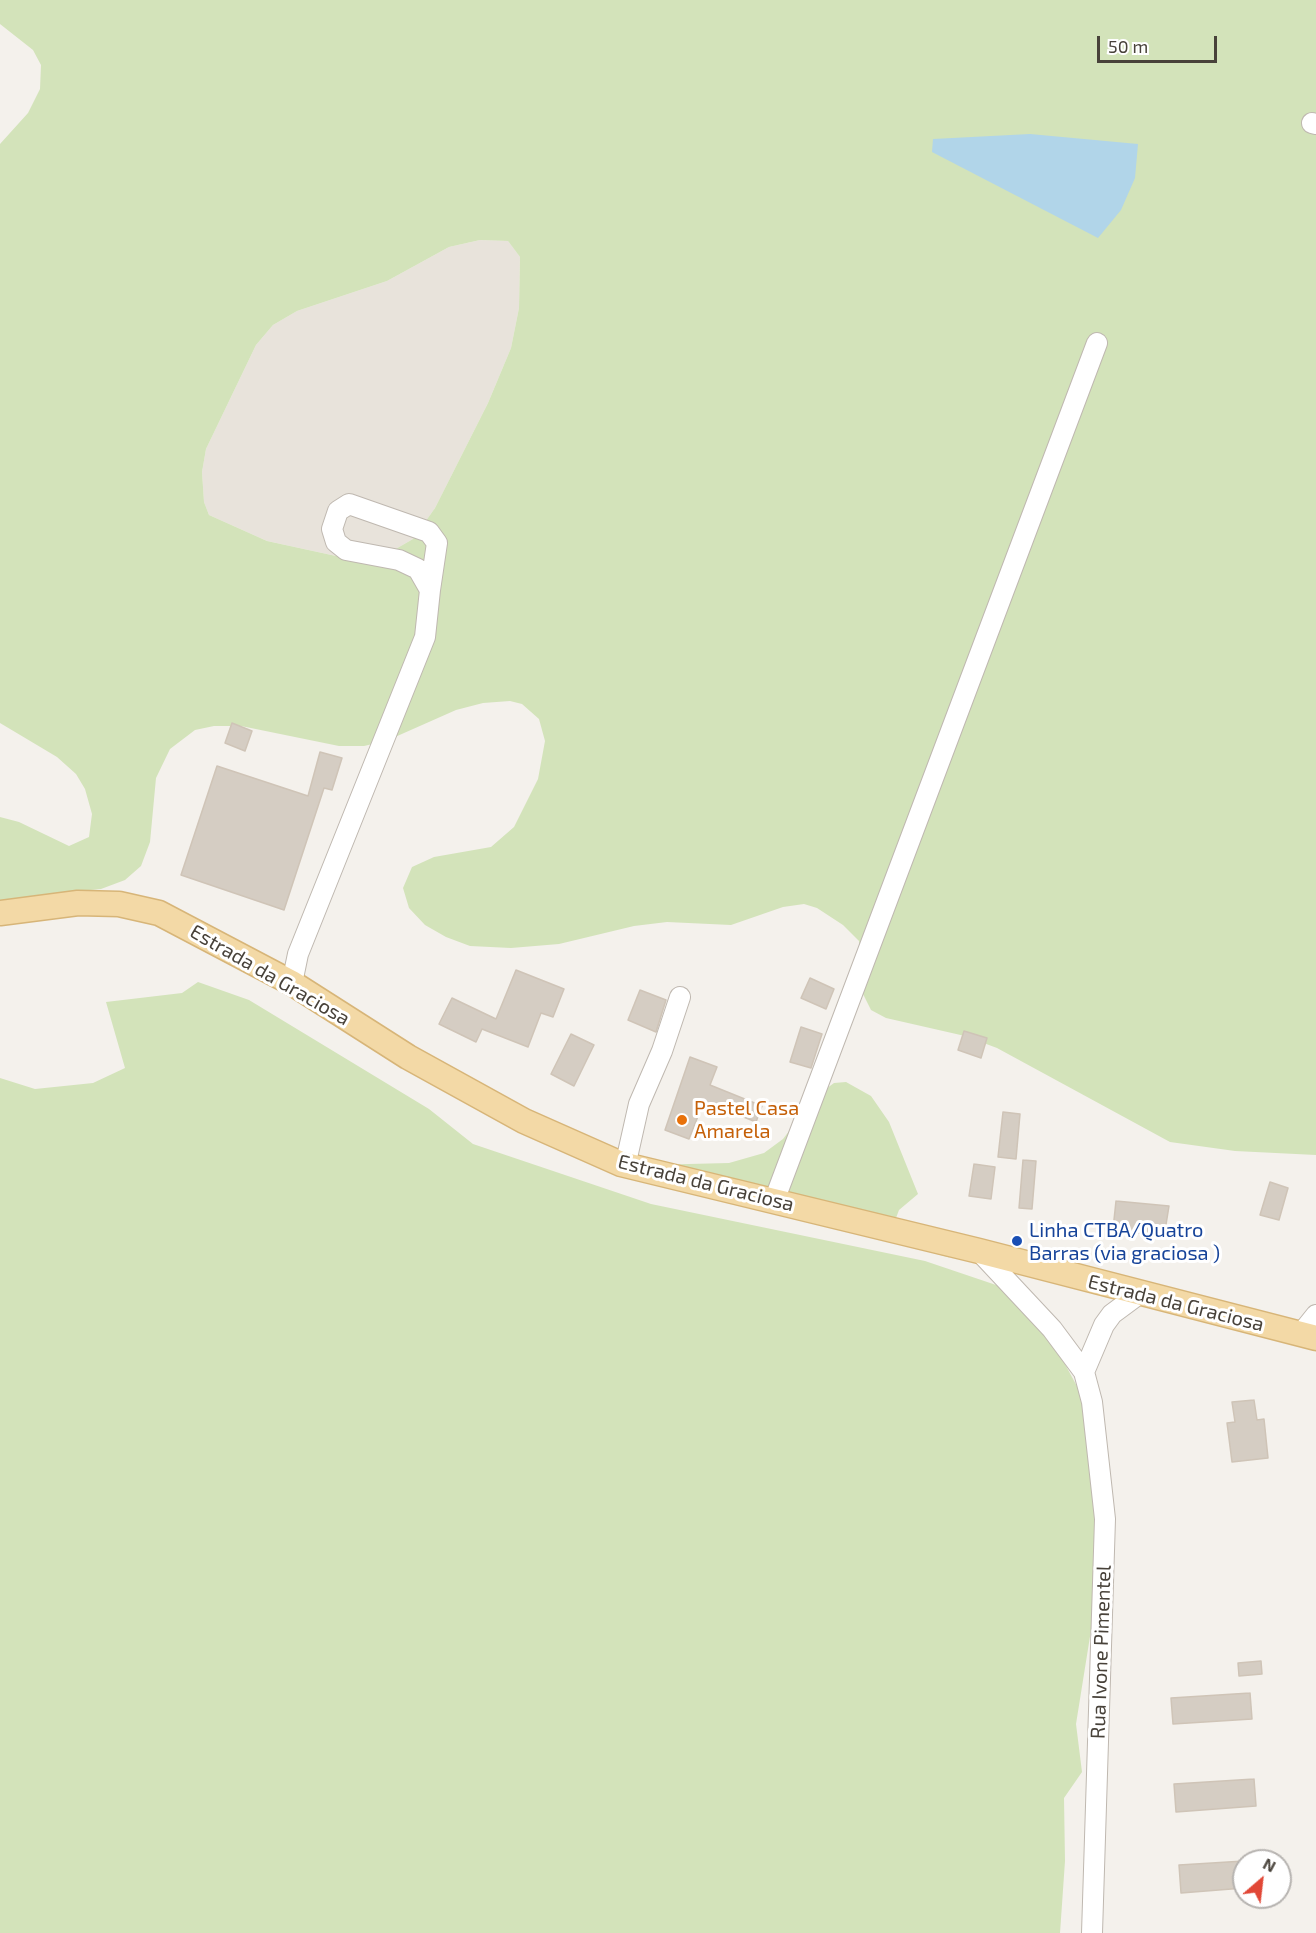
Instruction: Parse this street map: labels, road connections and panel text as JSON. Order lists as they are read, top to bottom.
{
  "streets": {
    "main road": ["Estrada da Graciosa"],
    "street": ["Rua Ivone Pimentel"]
  },
  "crossings": [
    ["Estrada da Graciosa", "Rua Ivone Pimentel"]
  ],
  "places": ["Pastel Casa Amarela", "Linha CTBA/Quatro Barras (via graciosa )"],
  "scale_bar": "50 m",
  "north": "top right"
}
